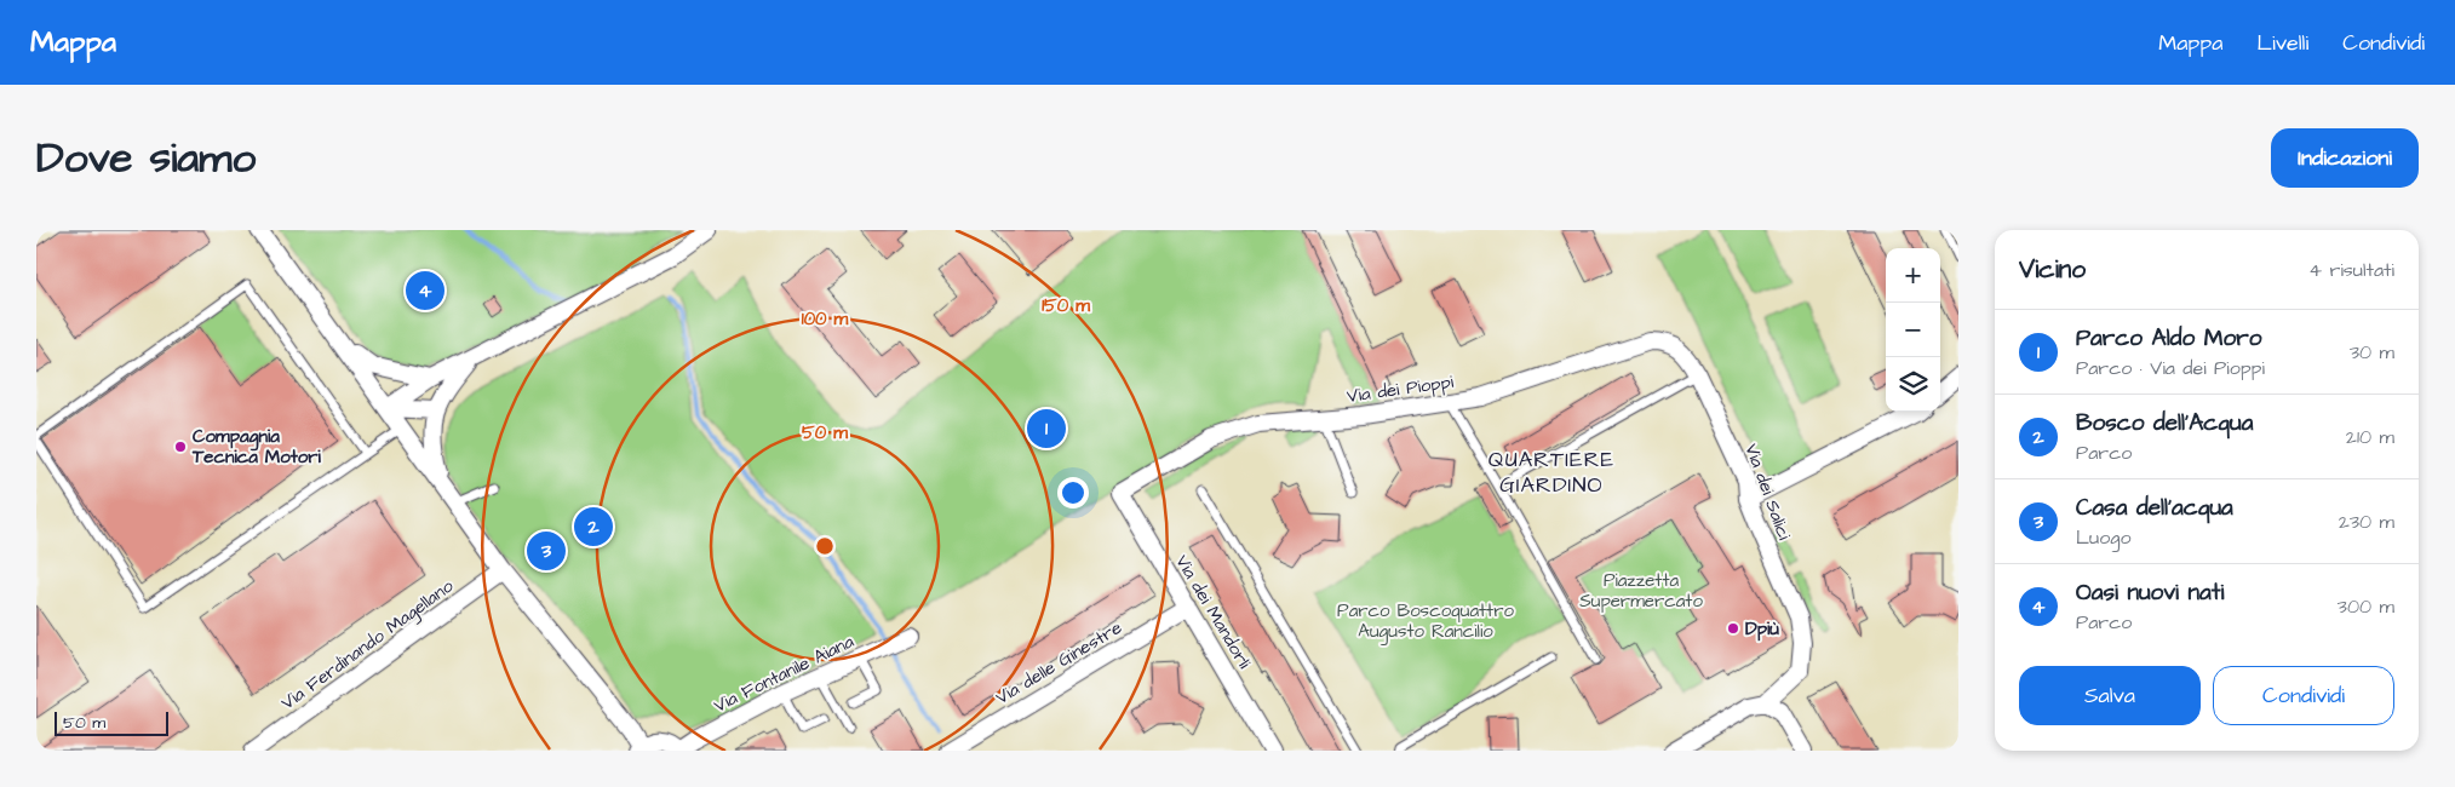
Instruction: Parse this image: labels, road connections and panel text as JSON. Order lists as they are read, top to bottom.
{
  "streets": {
    "street": [
      "Via dei Pioppi",
      "Via dei Salici",
      "Via dei Mandorli",
      "Via Ferdinando Magellano",
      "Via delle Ginestre",
      "Via Fontanile Aiana"
    ]
  },
  "crossings": [
    ["Via dei Pioppi", "Via dei Salici"],
    ["Via dei Pioppi", "Via dei Mandorli"],
    ["Via dei Mandorli", "Via delle Ginestre"]
  ],
  "districts": ["QUARTIERE GIARDINO"],
  "parks": ["Piazzetta Supermercato", "Parco Boscoquattro Augusto Rancilio"],
  "places": ["Compagnia Tecnica Motori", "Dpiù"],
  "scale_bar": "50 m",
  "page": {
    "header": "Mappa",
    "nav": ["Mappa", "Livelli", "Condividi"],
    "title": "Dove siamo",
    "buttons": [
      "Indicazioni",
      ["Salva", "Condividi"]
    ],
    "heading": ["Vicino", "4 risultati"],
    "map_buttons": ["+", "−"],
    "pins": [
      "4",
      "1",
      "2",
      "3"
    ],
    "list": [
      {
        "mark": "1",
        "name": "Parco Aldo Moro",
        "note": "Parco · Via dei Pioppi",
        "value": "30 m"
      },
      {
        "mark": "2",
        "name": "Bosco dell'Acqua",
        "note": "Parco",
        "value": "210 m"
      },
      {
        "mark": "3",
        "name": "Casa dell'acqua",
        "note": "Luogo",
        "value": "230 m"
      },
      {
        "mark": "4",
        "name": "Oasi nuovi nati",
        "note": "Parco",
        "value": "300 m"
      }
    ],
    "scale": "50 m"
  },
  "rings": ["150 m", "100 m", "50 m"]
}
